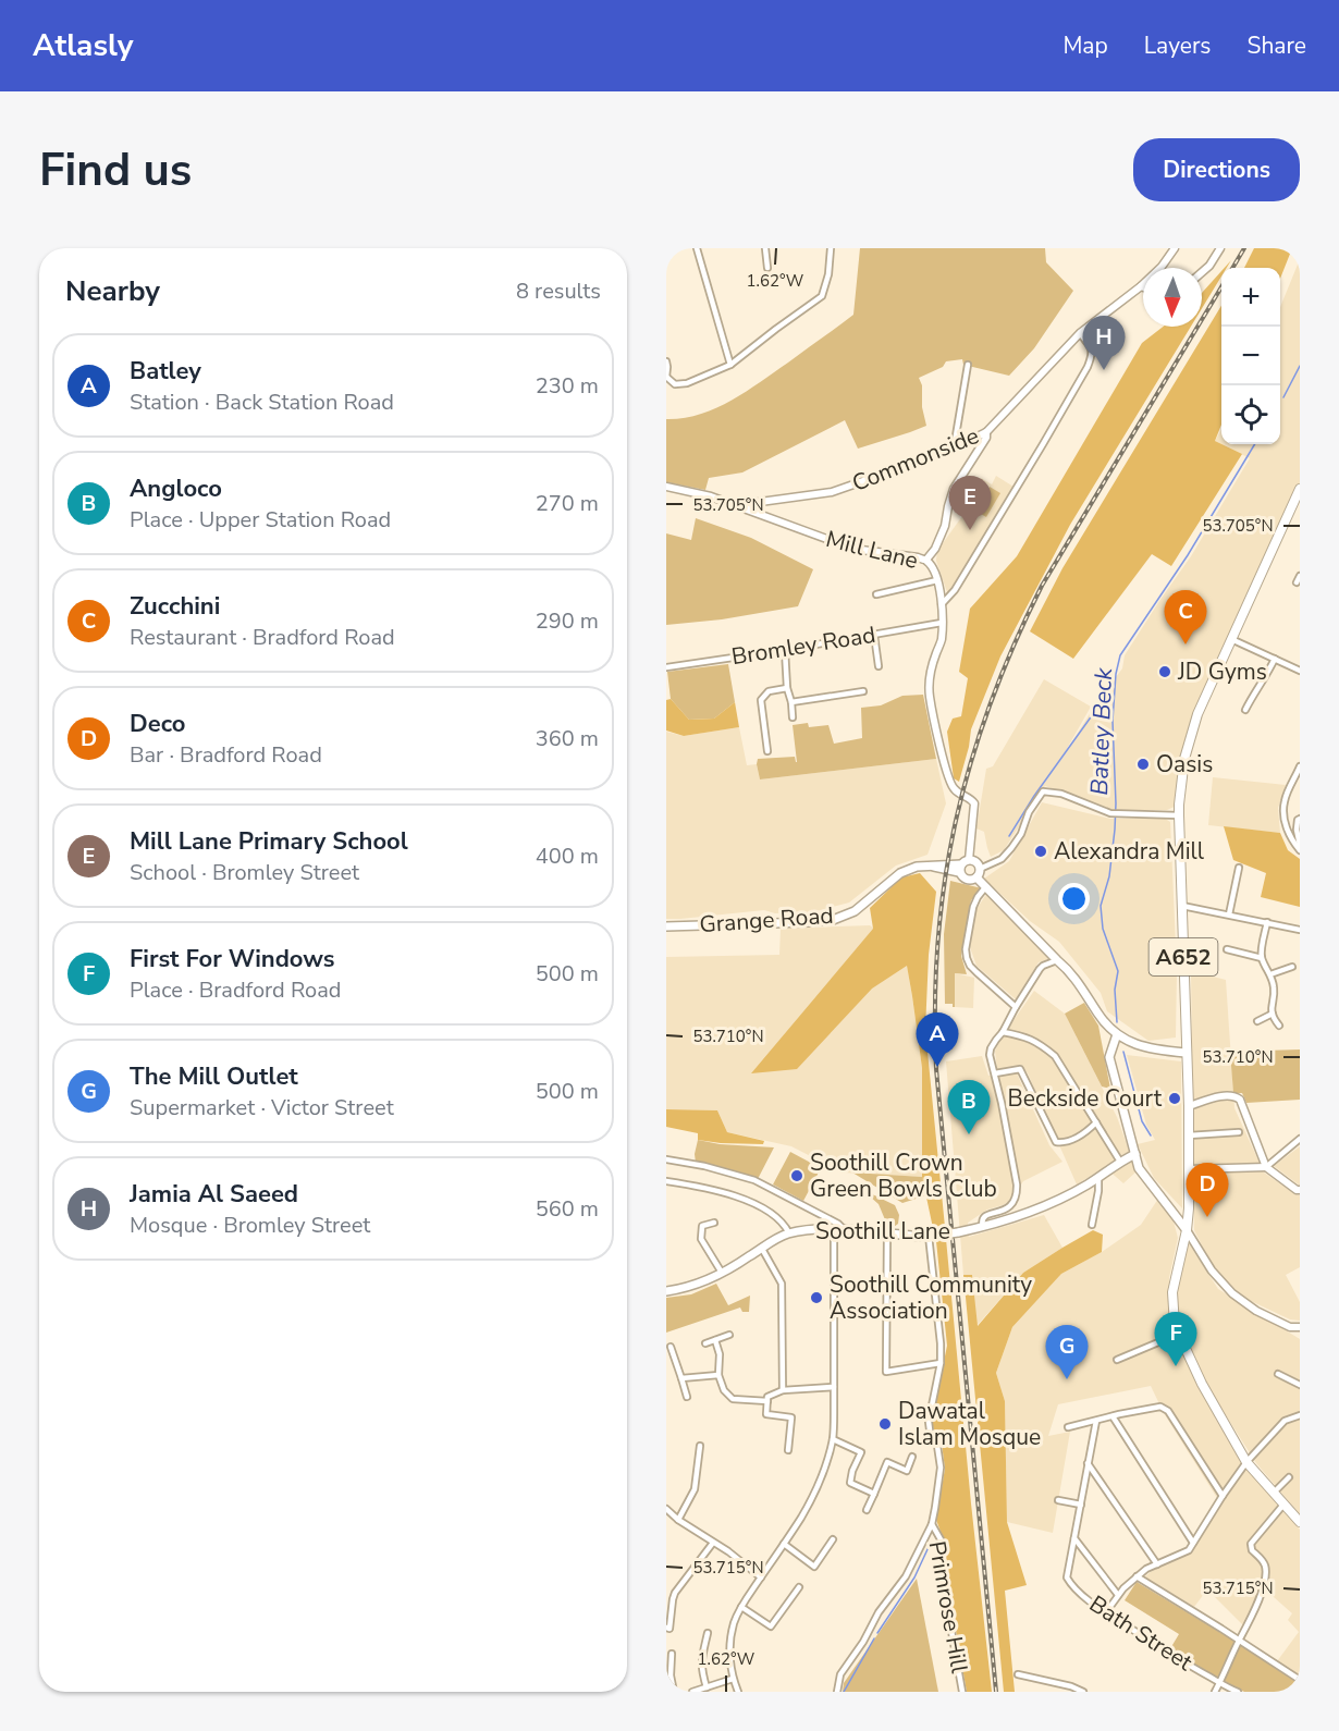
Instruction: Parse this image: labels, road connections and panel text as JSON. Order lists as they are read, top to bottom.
{
  "streets": {
    "main road": ["Grange Road", "A652", "Soothill Lane"],
    "street": [
      "Commonside",
      "Mill Lane",
      "Bromley Road",
      "Primrose Hill",
      "Bath Street"
    ]
  },
  "crossings": [
    ["Commonside", "Mill Lane"],
    ["Mill Lane", "Bromley Road"],
    ["Mill Lane", "Grange Road"]
  ],
  "water": ["Batley Beck"],
  "places": [
    "JD Gyms",
    "Oasis",
    "Alexandra Mill",
    "Beckside Court",
    "Soothill Crown Green Bowls Club",
    "Soothill Community Association",
    "Dawatal Islam Mosque"
  ],
  "north": "bottom",
  "page": {
    "header": "Atlasly",
    "nav": ["Map", "Layers", "Share"],
    "buttons": "Directions",
    "title": "Find us",
    "heading": ["Nearby", "8 results"],
    "map_buttons": ["+", "−"],
    "pins": [
      "H",
      "E",
      "C",
      "A",
      "B",
      "D",
      "F",
      "G"
    ],
    "list": [
      {
        "mark": "A",
        "name": "Batley",
        "note": "Station · Back Station Road",
        "value": "230 m"
      },
      {
        "mark": "B",
        "name": "Angloco",
        "note": "Place · Upper Station Road",
        "value": "270 m"
      },
      {
        "mark": "C",
        "name": "Zucchini",
        "note": "Restaurant · Bradford Road",
        "value": "290 m"
      },
      {
        "mark": "D",
        "name": "Deco",
        "note": "Bar · Bradford Road",
        "value": "360 m"
      },
      {
        "mark": "E",
        "name": "Mill Lane Primary School",
        "note": "School · Bromley Street",
        "value": "400 m"
      },
      {
        "mark": "F",
        "name": "First For Windows",
        "note": "Place · Bradford Road",
        "value": "500 m"
      },
      {
        "mark": "G",
        "name": "The Mill Outlet",
        "note": "Supermarket · Victor Street",
        "value": "500 m"
      },
      {
        "mark": "H",
        "name": "Jamia Al Saeed",
        "note": "Mosque · Bromley Street",
        "value": "560 m"
      }
    ]
  },
  "coordinates": [
    "1.62°W",
    "53.705°N",
    "53.710°N",
    "53.715°N"
  ]
}
